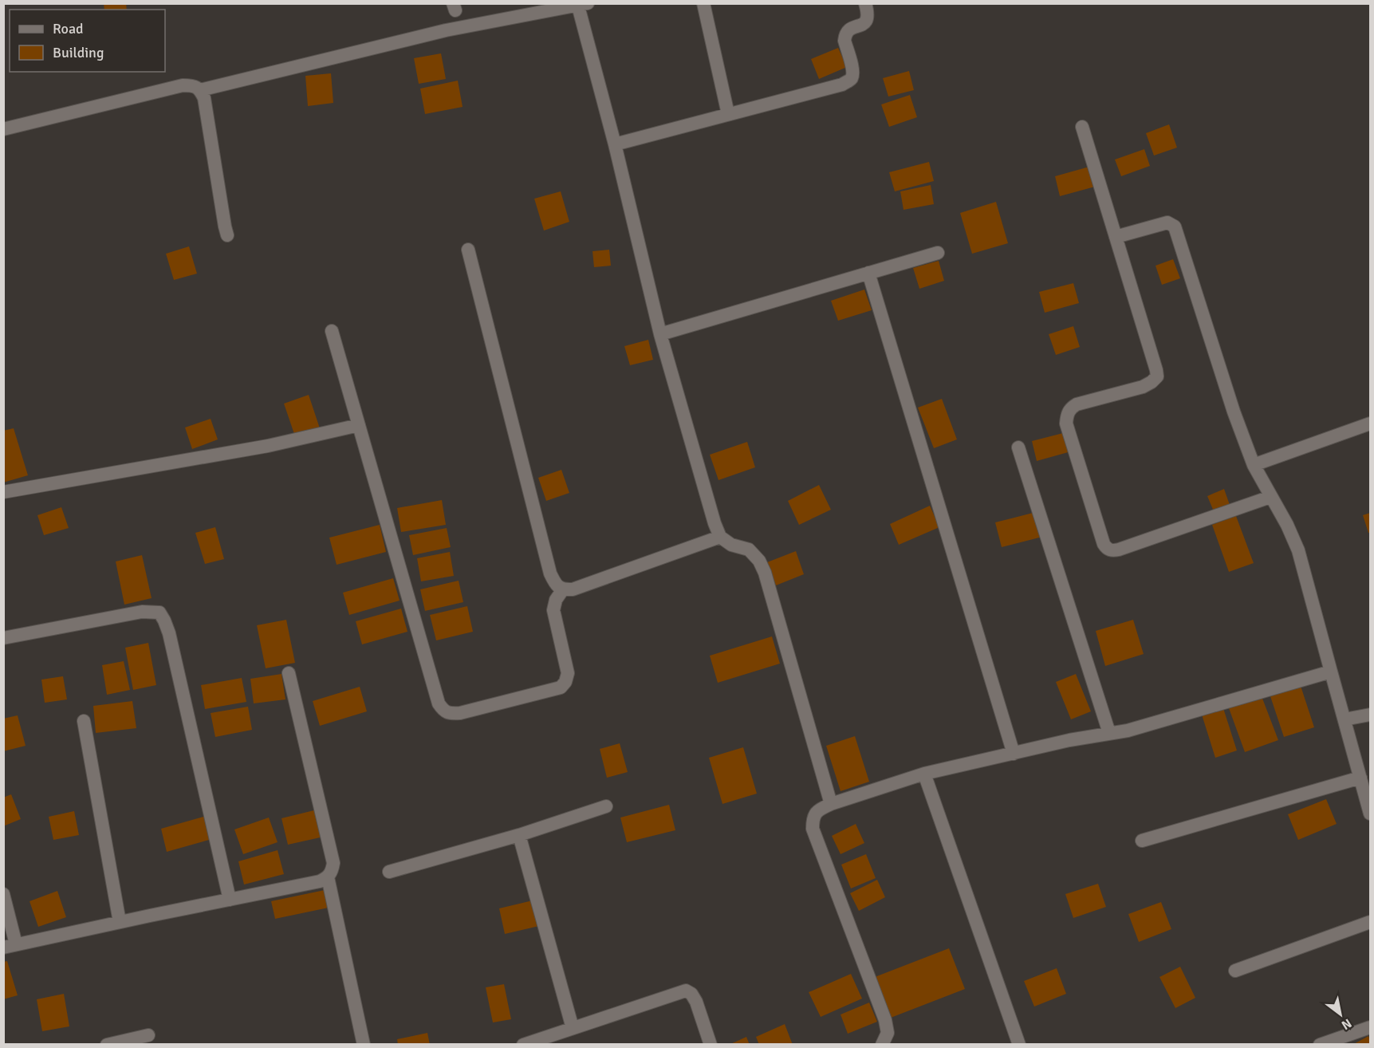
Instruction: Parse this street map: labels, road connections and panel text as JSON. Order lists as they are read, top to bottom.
{
  "legend": ["Road", "Building"],
  "north": "bottom right"
}
